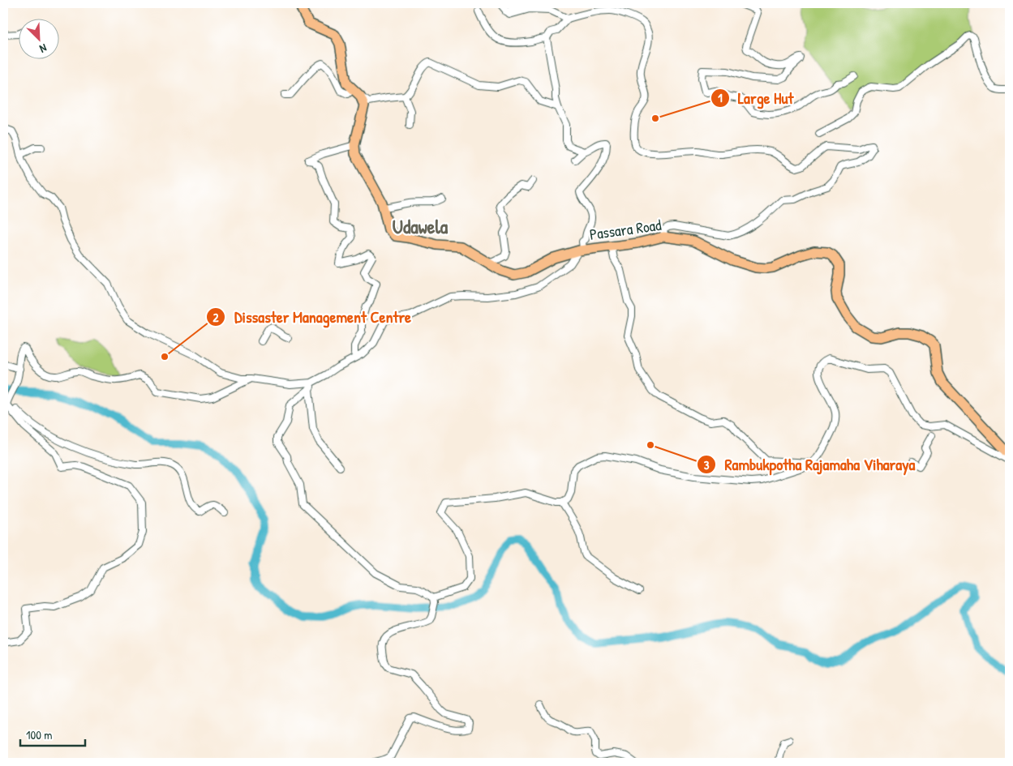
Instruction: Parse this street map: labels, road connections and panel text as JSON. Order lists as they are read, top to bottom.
{
  "streets": {
    "highway": ["Passara Road"]
  },
  "districts": ["Udawela"],
  "places": ["Large Hut", "Dissaster Management Centre", "Rambukpotha Rajamaha Viharaya"],
  "scale_bar": "100 m",
  "north": "bottom right"
}
